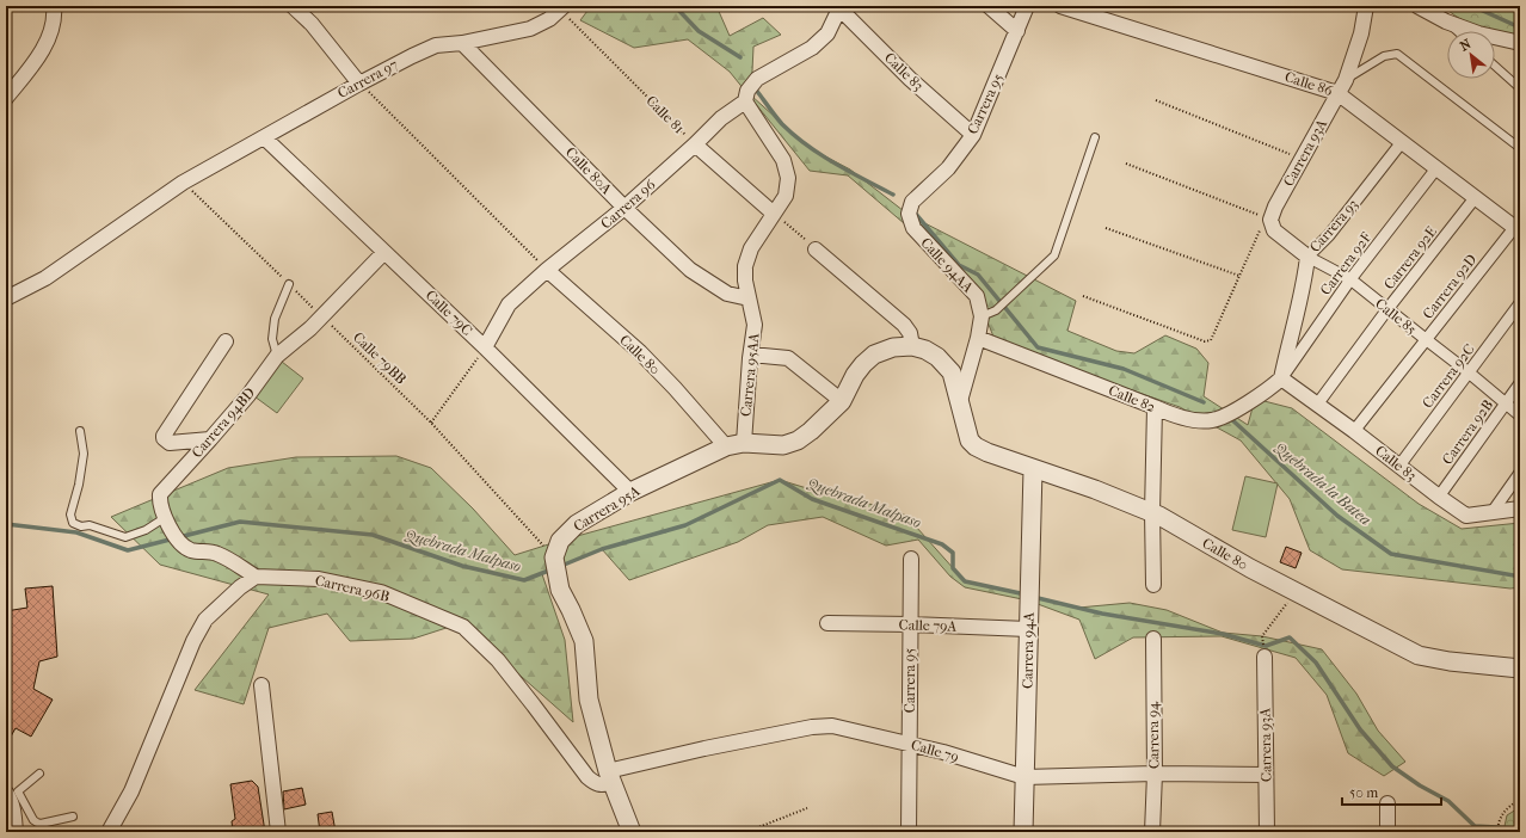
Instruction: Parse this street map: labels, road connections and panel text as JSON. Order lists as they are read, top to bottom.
{
  "streets": {
    "street": [
      "Calle 83",
      "Carrera 97",
      "Calle 86",
      "Carrera 95",
      "Calle 81",
      "Carrera 93A",
      "Calle 80A",
      "Carrera 96",
      "Carrera 93",
      "Carrera 92E",
      "Carrera 92F",
      "Calle 94AA",
      "Carrera 92D",
      "Calle 79C",
      "Calle 85",
      "Calle 80",
      "Carrera 95AA",
      "Carrera 92C",
      "Calle 82",
      "Carrera 94BD",
      "Carrera 92B",
      "Carrera 95A",
      "Carrera 96B",
      "Calle 79A",
      "Carrera 94A",
      "Carrera 94",
      "Calle 79"
    ],
    "path": ["Calle 79BB"]
  },
  "crossings": [
    ["Calle 83", "Carrera 95"],
    ["Calle 83", "Carrera 96"],
    ["Calle 83", "Carrera 93"],
    ["Calle 83", "Carrera 92E"],
    ["Calle 83", "Carrera 92F"],
    ["Calle 83", "Carrera 92D"],
    ["Calle 83", "Carrera 92C"],
    ["Calle 83", "Calle 82"],
    ["Calle 83", "Carrera 92B"],
    ["Carrera 97", "Calle 81"],
    ["Carrera 97", "Calle 80A"],
    ["Carrera 97", "Calle 79C"],
    ["Carrera 97", "Calle 79BB"],
    ["Calle 86", "Carrera 93A"],
    ["Calle 86", "Carrera 93"],
    ["Calle 86", "Carrera 92E"],
    ["Calle 86", "Carrera 92F"],
    ["Calle 86", "Carrera 92D"],
    ["Carrera 95", "Calle 94AA"],
    ["Carrera 95", "Calle 79A"],
    ["Carrera 95", "Calle 79"],
    ["Calle 81", "Carrera 96"],
    ["Calle 81", "Carrera 95AA"],
    ["Carrera 93A", "Calle 85"],
    ["Carrera 93A", "Calle 79"],
    ["Calle 80A", "Carrera 96"],
    ["Calle 80A", "Carrera 95AA"],
    ["Carrera 96", "Calle 79C"],
    ["Carrera 96", "Calle 80"],
    ["Carrera 96", "Carrera 95AA"],
    ["Carrera 93", "Carrera 92F"],
    ["Carrera 93", "Calle 85"],
    ["Carrera 93", "Calle 82"],
    ["Carrera 92E", "Calle 85"],
    ["Carrera 92F", "Calle 85"],
    ["Carrera 92F", "Calle 82"],
    ["Calle 94AA", "Calle 80"],
    ["Calle 94AA", "Calle 82"],
    ["Carrera 92D", "Calle 85"],
    ["Calle 79C", "Carrera 94BD"],
    ["Calle 79C", "Carrera 95A"],
    ["Calle 85", "Carrera 92C"],
    ["Calle 85", "Carrera 92B"],
    ["Calle 80", "Carrera 95A"],
    ["Calle 80", "Carrera 94A"],
    ["Calle 79BB", "Carrera 94BD"],
    ["Calle 79BB", "Carrera 95A"],
    ["Carrera 95AA", "Carrera 95A"],
    ["Carrera 94BD", "Carrera 96B"],
    ["Carrera 96B", "Calle 79"],
    ["Calle 79A", "Carrera 94A"],
    ["Carrera 94A", "Calle 79"],
    ["Carrera 94", "Calle 79"]
  ],
  "water": ["Quebrada la Batea", "Quebrada Malpaso"],
  "scale_bar": "50 m",
  "north": "top left"
}
